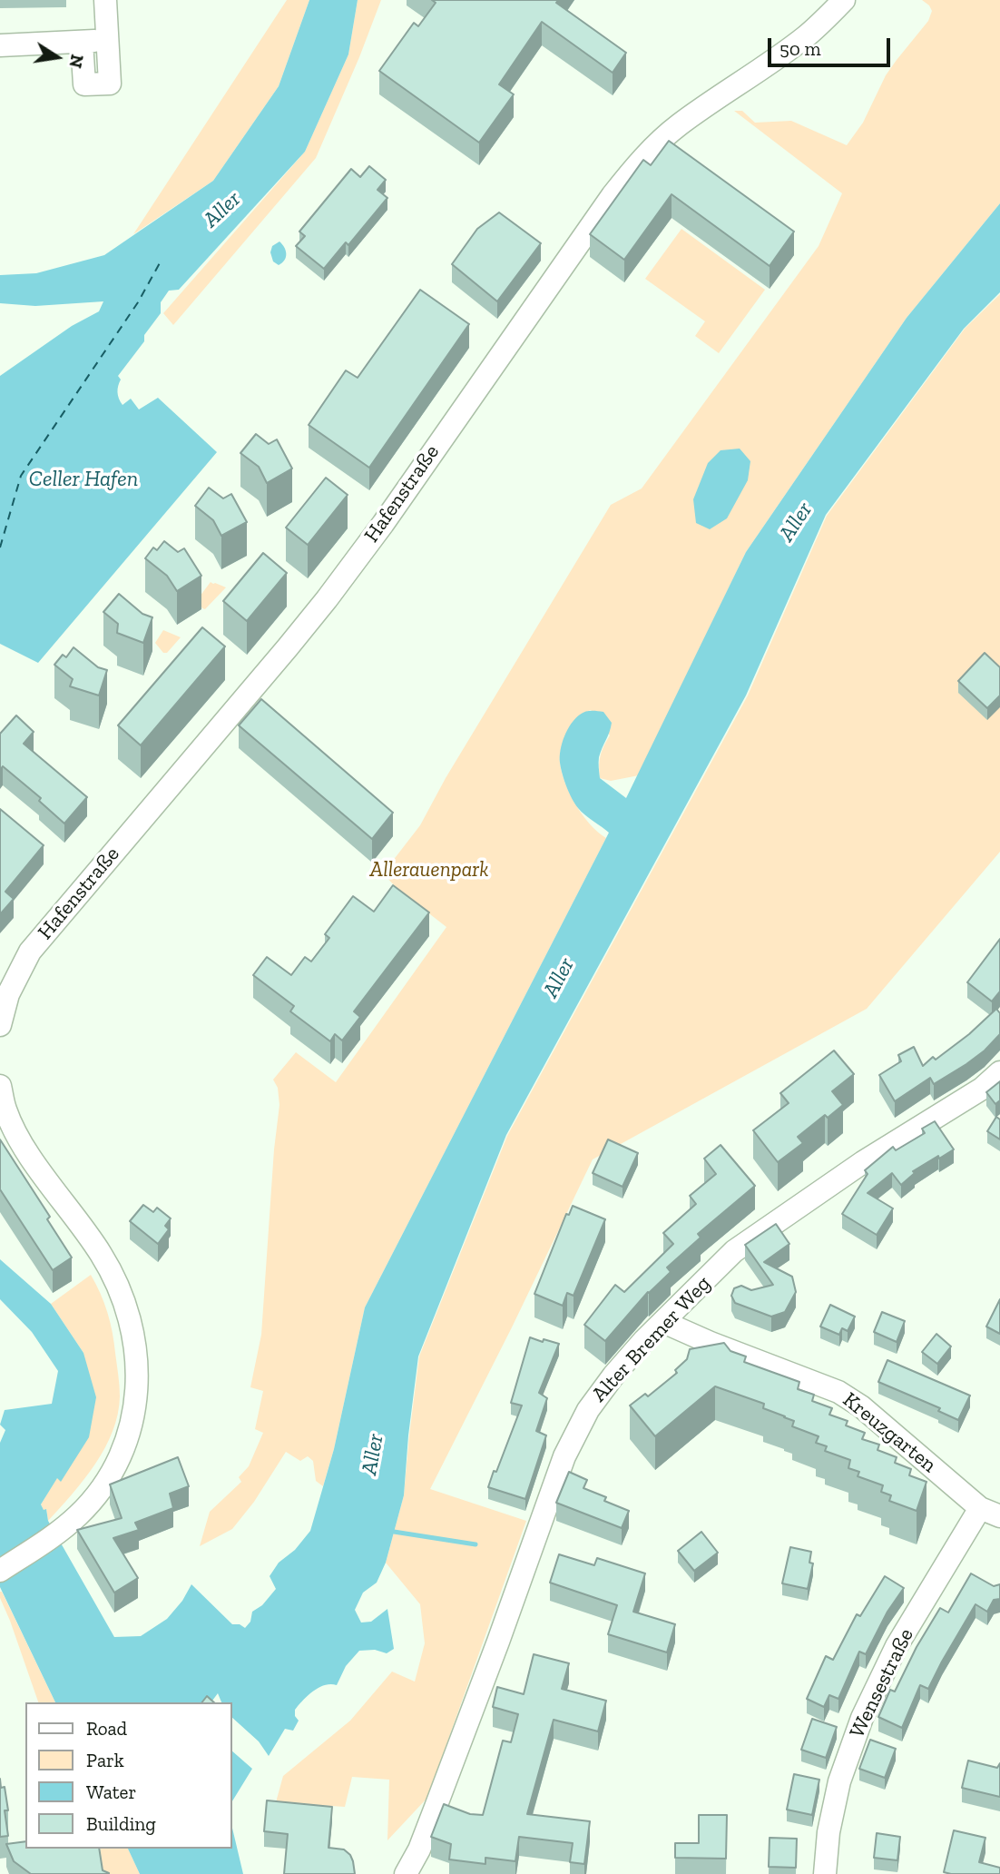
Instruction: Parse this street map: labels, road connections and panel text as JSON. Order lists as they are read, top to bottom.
{
  "streets": {
    "street": [
      "Hafenstraße",
      "Alter Bremer Weg",
      "Kreuzgarten",
      "Wensestraße"
    ]
  },
  "crossings": [
    ["Alter Bremer Weg", "Kreuzgarten"],
    ["Kreuzgarten", "Wensestraße"]
  ],
  "water": ["Aller", "Celler Hafen"],
  "parks": ["Allerauenpark"],
  "legend": [
    "Road",
    "Park",
    "Water",
    "Building"
  ],
  "scale_bar": "50 m",
  "north": "right"
}
